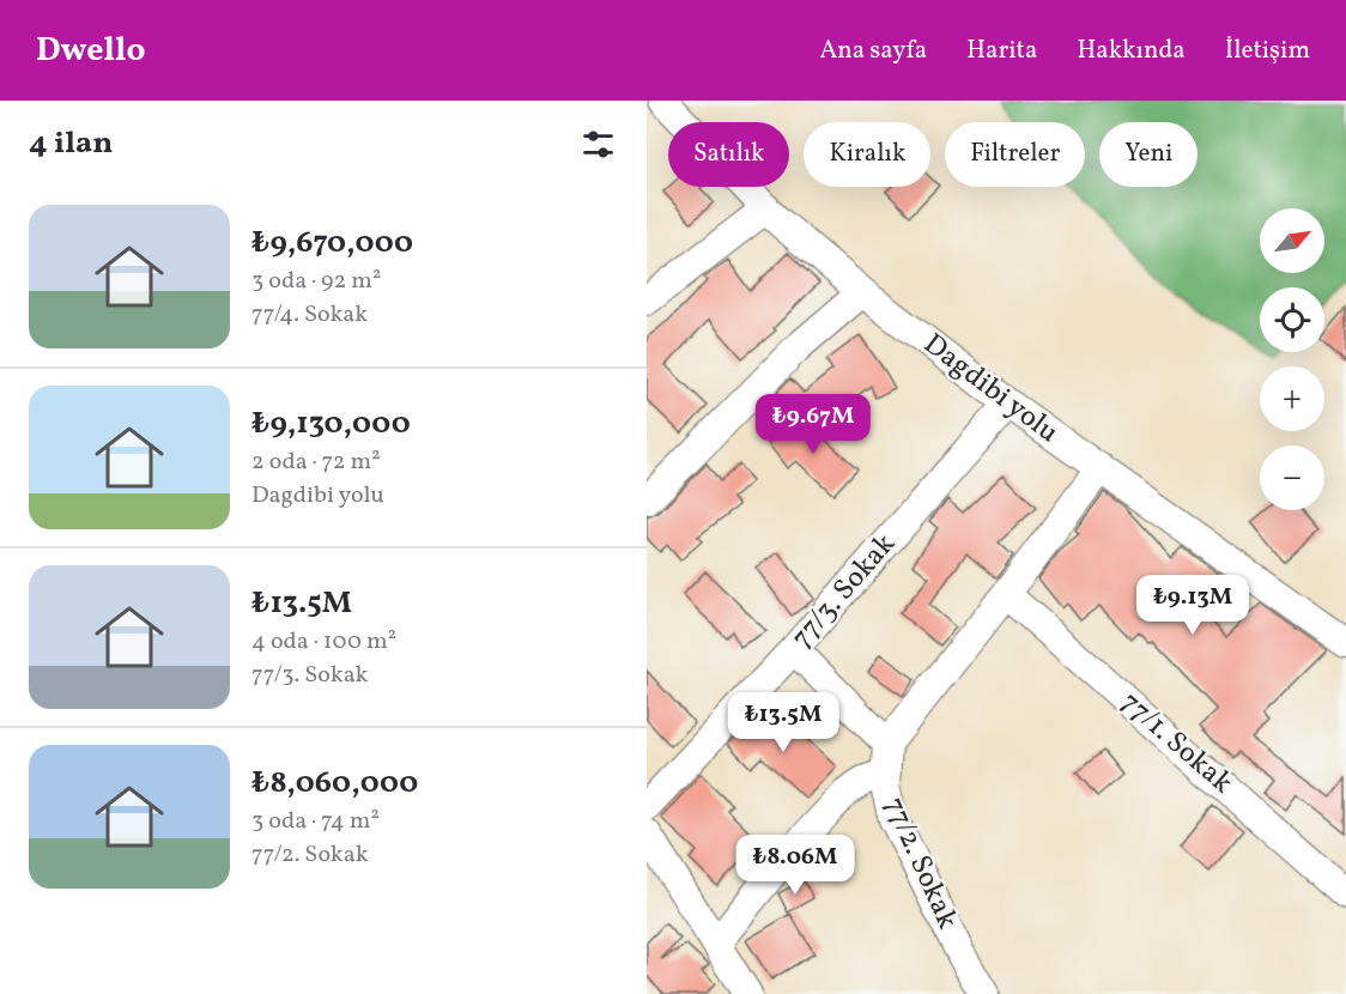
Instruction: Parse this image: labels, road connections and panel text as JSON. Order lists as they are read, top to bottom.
{
  "streets": {
    "street": [
      "Dagdibi yolu",
      "77/3. Sokak",
      "77/1. Sokak",
      "77/2. Sokak"
    ]
  },
  "crossings": [
    ["Dagdibi yolu", "77/3. Sokak"]
  ],
  "north": "top right",
  "page": {
    "header": "Dwello",
    "nav": [
      "Ana sayfa",
      "Harita",
      "Hakkında",
      "İletişim"
    ],
    "heading": "4 ilan",
    "chip": [
      "Satılık",
      "Kiralık",
      "Filtreler",
      "Yeni"
    ],
    "list": [
      {
        "name": "₺9,670,000",
        "note": "3 oda · 92 m² · 77/4. Sokak"
      },
      {
        "name": "₺9,130,000",
        "note": "2 oda · 72 m² · Dagdibi yolu"
      },
      {
        "name": "₺13.5M",
        "note": "4 oda · 100 m² · 77/3. Sokak"
      },
      {
        "name": "₺8,060,000",
        "note": "3 oda · 74 m² · 77/2. Sokak"
      }
    ],
    "map_buttons": ["+", "−"],
    "price": [
      "₺9.67M",
      "₺9.13M",
      "₺13.5M",
      "₺8.06M"
    ]
  }
}
